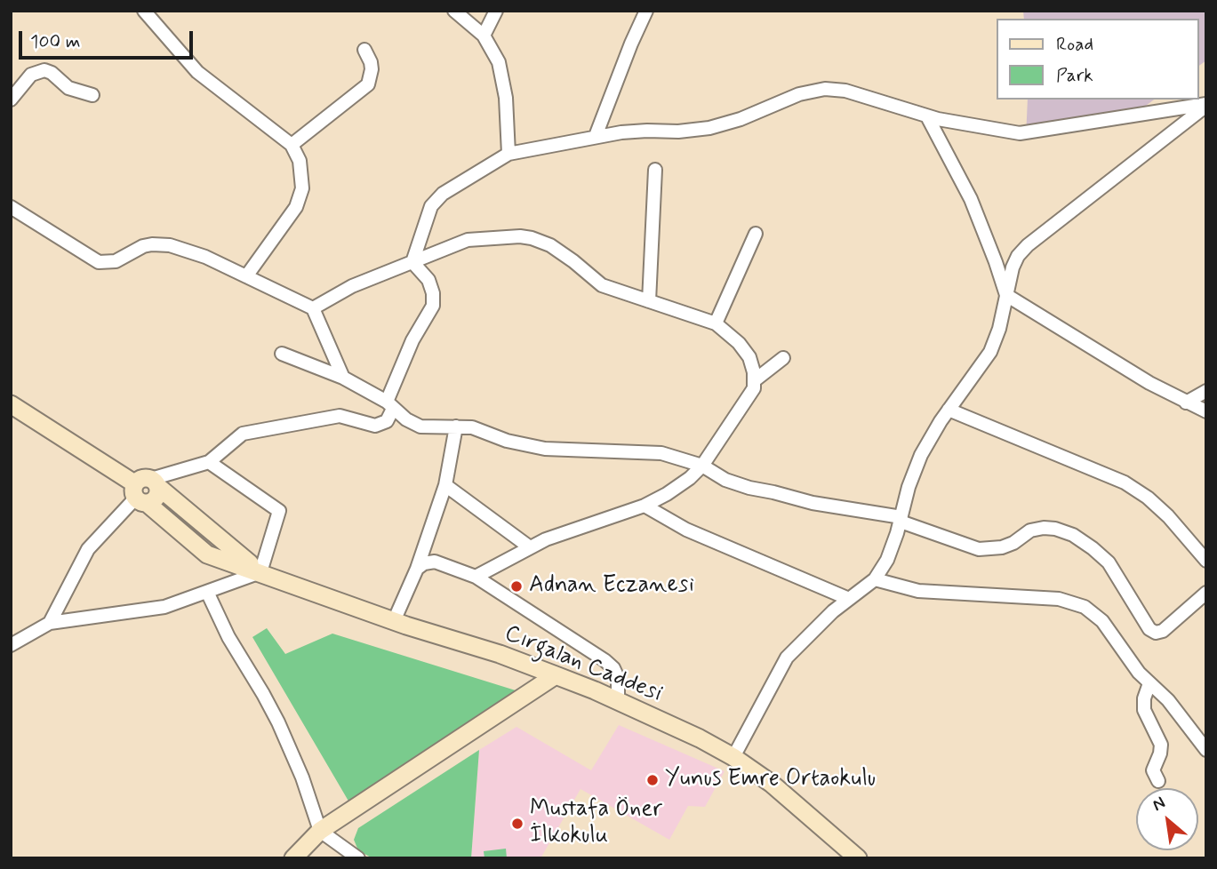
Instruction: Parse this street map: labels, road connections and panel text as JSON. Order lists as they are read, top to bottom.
{
  "streets": {
    "street": ["Cırgalan Caddesi"]
  },
  "places": ["Adnan Eczanesi", "Yunus Emre Ortaokulu", "Mustafa Öner İlkokulu"],
  "legend": ["Road", "Park"],
  "scale_bar": "100 m",
  "north": "top left"
}
